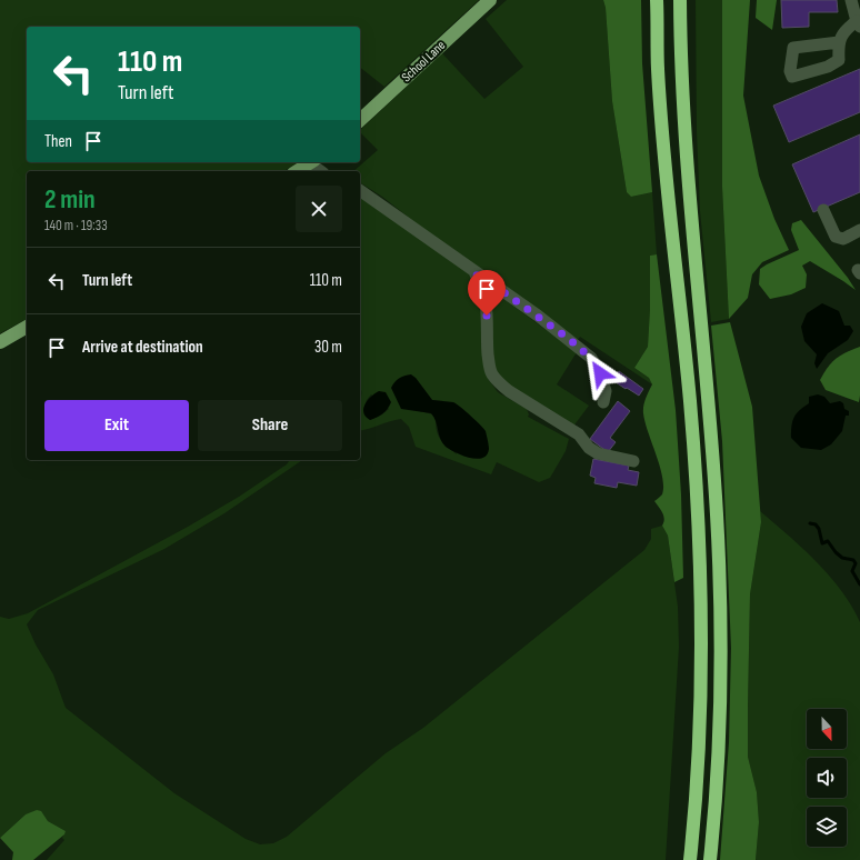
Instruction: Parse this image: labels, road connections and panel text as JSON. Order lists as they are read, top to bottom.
{
  "streets": {
    "main road": ["School Lane"]
  },
  "north": "bottom",
  "page": {
    "turn": ["110 m", "Turn left"],
    "then": "Then",
    "heading": ["2 min", "140 m · 19:33"],
    "list": [
      {
        "name": "Turn left",
        "value": "110 m"
      },
      {
        "name": "Arrive at destination",
        "value": "30 m"
      }
    ],
    "buttons": ["Exit", "Share"]
  }
}
